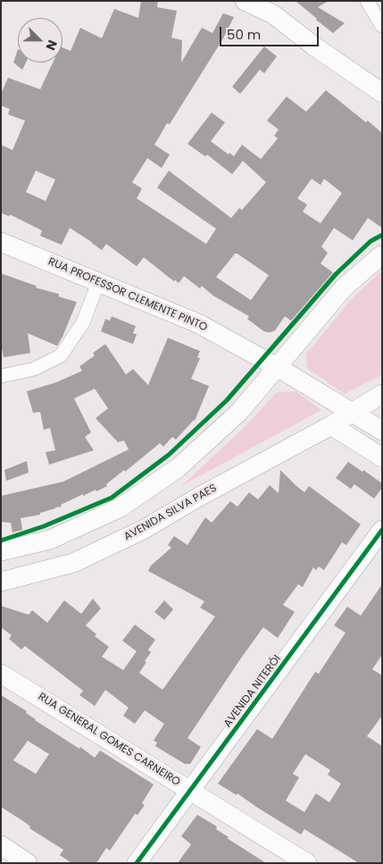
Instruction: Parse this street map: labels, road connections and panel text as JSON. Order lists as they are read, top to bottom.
{
  "streets": {
    "main road": [
      "RUA PROFESSOR CLEMENTE PINTO",
      "AVENIDA SILVA PAES",
      "AVENIDA NITERÓI",
      "RUA GENERAL GOMES CARNEIRO"
    ]
  },
  "crossings": [
    ["RUA PROFESSOR CLEMENTE PINTO", "AVENIDA SILVA PAES"],
    ["AVENIDA NITERÓI", "RUA GENERAL GOMES CARNEIRO"]
  ],
  "scale_bar": "50 m",
  "north": "bottom right"
}
